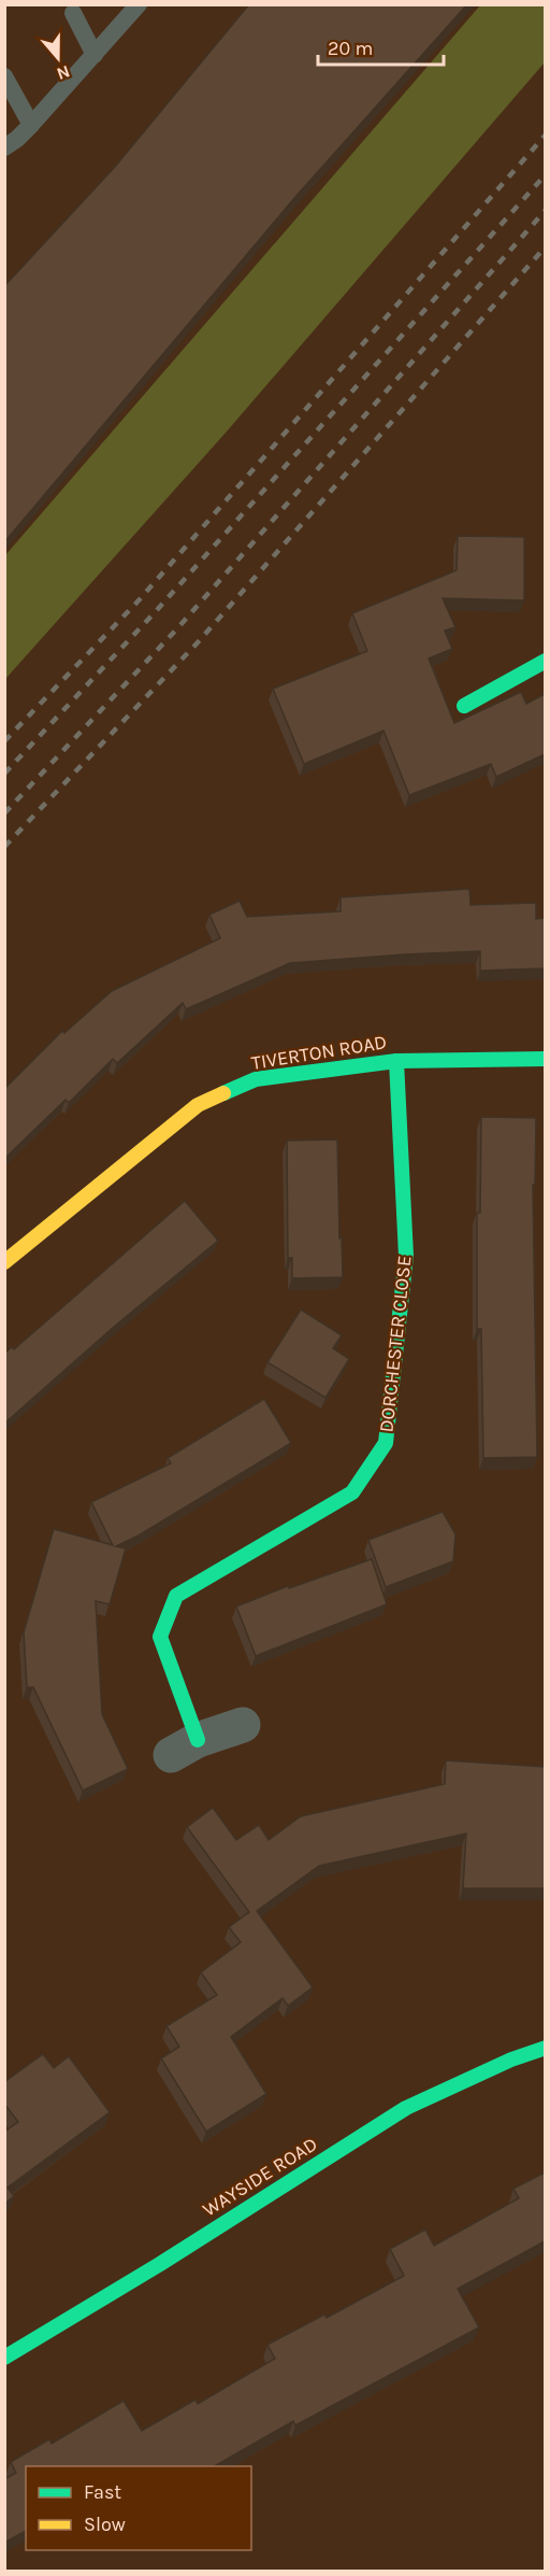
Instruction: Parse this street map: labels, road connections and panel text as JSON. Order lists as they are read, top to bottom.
{
  "streets": {
    "street": ["TIVERTON ROAD", "DORCHESTER CLOSE", "WAYSIDE ROAD"]
  },
  "crossings": [
    ["TIVERTON ROAD", "DORCHESTER CLOSE"]
  ],
  "legend": ["Fast", "Slow"],
  "scale_bar": "20 m",
  "north": "bottom"
}
